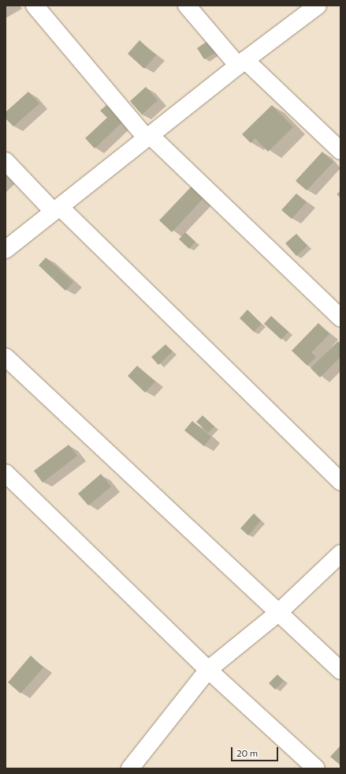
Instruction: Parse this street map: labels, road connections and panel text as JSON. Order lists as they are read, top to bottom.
{
  "scale_bar": "20 m"
}
